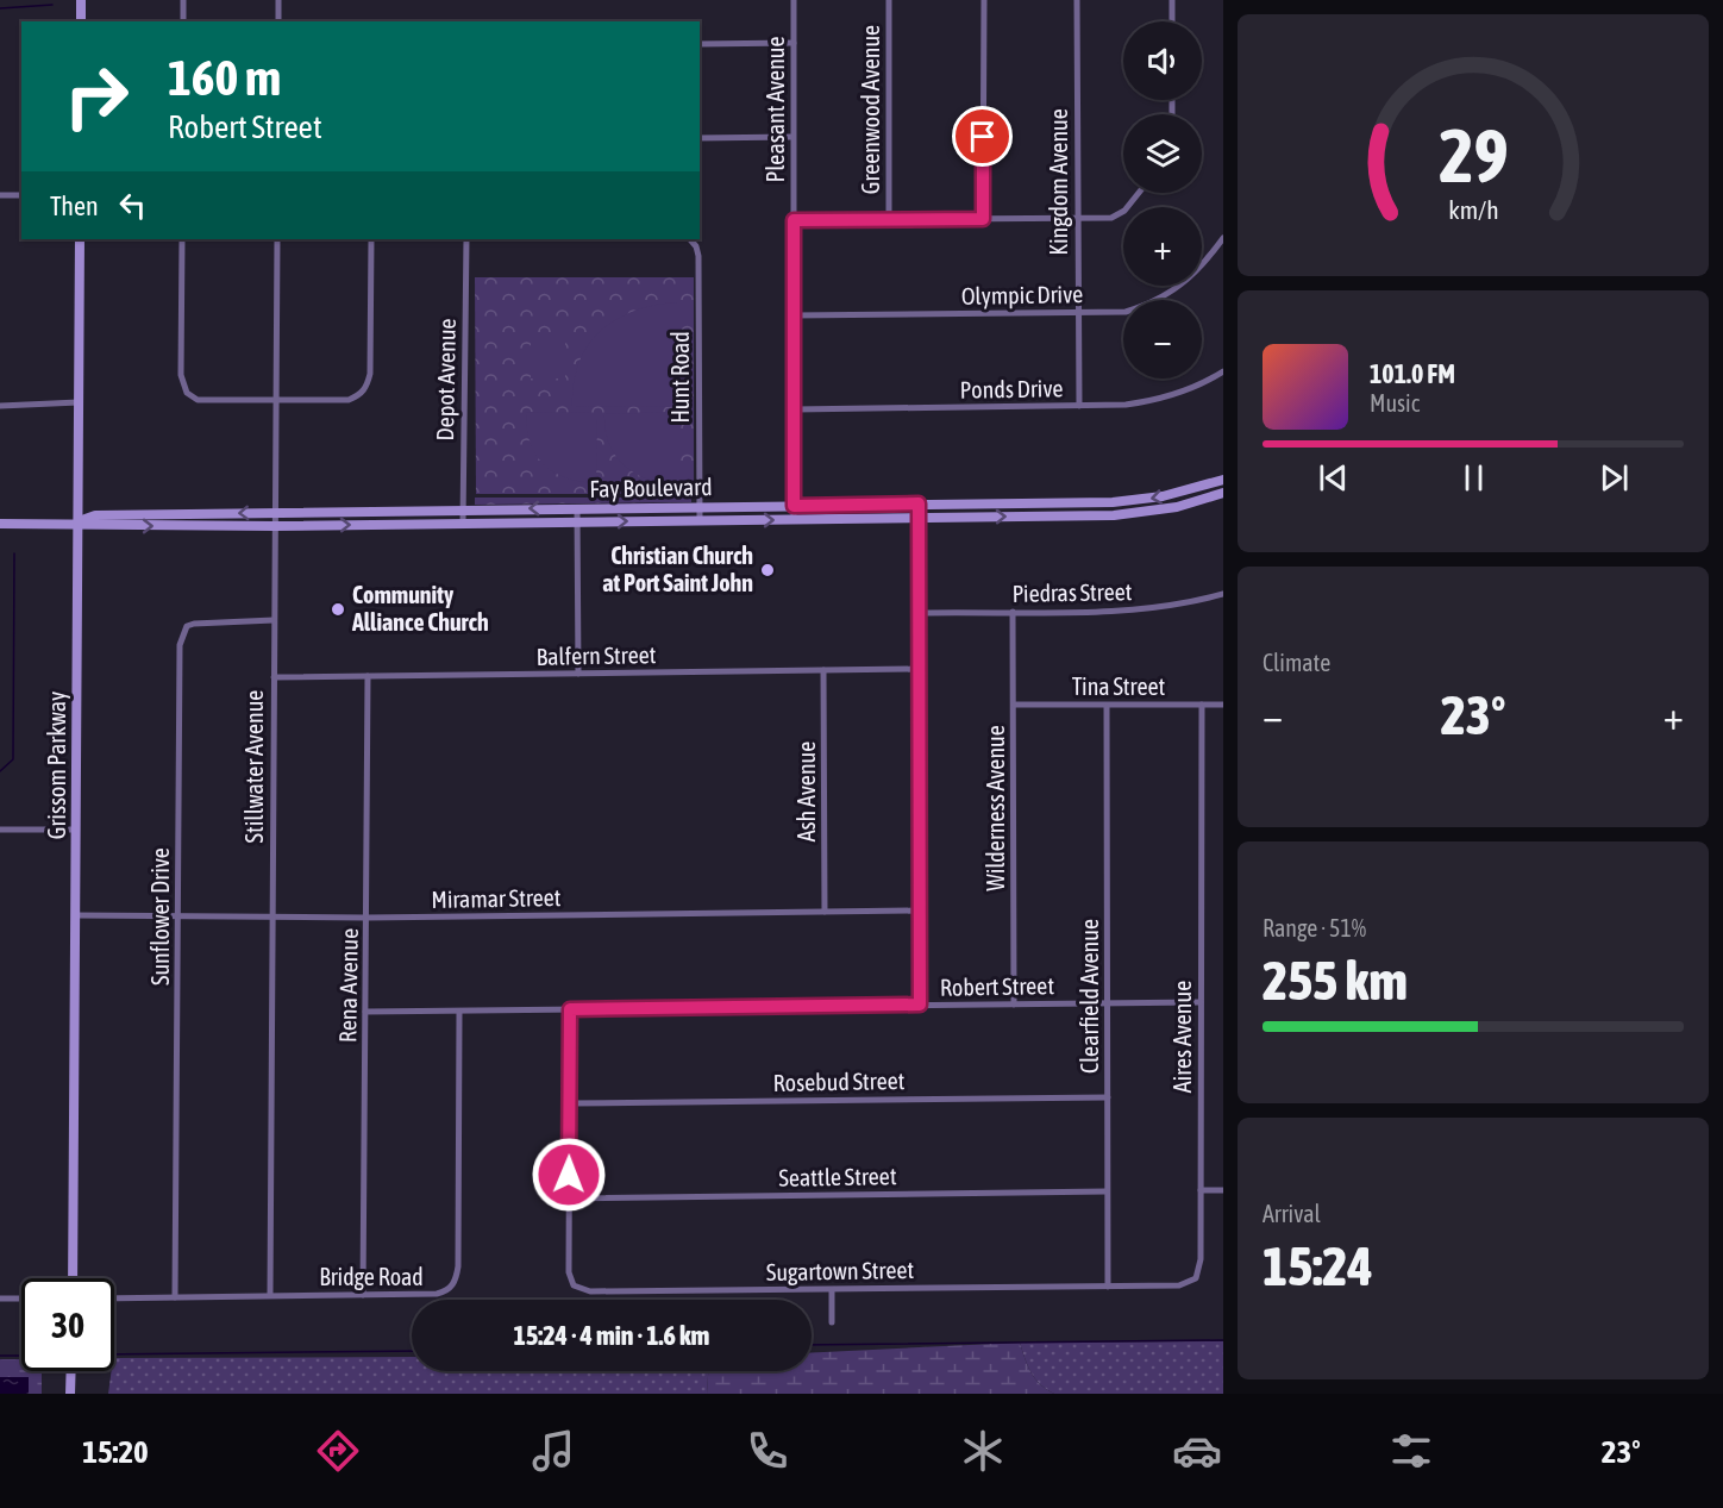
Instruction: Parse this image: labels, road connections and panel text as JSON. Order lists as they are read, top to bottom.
{
  "streets": {
    "main road": ["Fay Boulevard", "Grissom Parkway"],
    "street": [
      "Pleasant Avenue",
      "Greenwood Avenue",
      "Kingdom Avenue",
      "Olympic Drive",
      "Hunt Road",
      "Depot Avenue",
      "Ponds Drive",
      "Piedras Street",
      "Balfern Street",
      "Tina Street",
      "Stillwater Avenue",
      "Ash Avenue",
      "Wilderness Avenue",
      "Miramar Street",
      "Sunflower Drive",
      "Rena Avenue",
      "Robert Street",
      "Clearfield Avenue",
      "Aires Avenue",
      "Rosebud Street",
      "Seattle Street",
      "Sugartown Street",
      "Bridge Road"
    ]
  },
  "crossings": [
    ["Pleasant Avenue", "Olympic Drive"],
    ["Pleasant Avenue", "Ponds Drive"],
    ["Pleasant Avenue", "Fay Boulevard"],
    ["Kingdom Avenue", "Olympic Drive"],
    ["Kingdom Avenue", "Ponds Drive"],
    ["Hunt Road", "Fay Boulevard"],
    ["Depot Avenue", "Fay Boulevard"],
    ["Fay Boulevard", "Grissom Parkway"],
    ["Fay Boulevard", "Stillwater Avenue"],
    ["Piedras Street", "Wilderness Avenue"],
    ["Balfern Street", "Stillwater Avenue"],
    ["Balfern Street", "Ash Avenue"],
    ["Balfern Street", "Rena Avenue"],
    ["Tina Street", "Wilderness Avenue"],
    ["Tina Street", "Clearfield Avenue"],
    ["Tina Street", "Aires Avenue"],
    ["Grissom Parkway", "Miramar Street"],
    ["Stillwater Avenue", "Miramar Street"],
    ["Stillwater Avenue", "Sunflower Drive"],
    ["Stillwater Avenue", "Bridge Road"],
    ["Ash Avenue", "Miramar Street"],
    ["Wilderness Avenue", "Robert Street"],
    ["Miramar Street", "Sunflower Drive"],
    ["Miramar Street", "Rena Avenue"],
    ["Sunflower Drive", "Bridge Road"],
    ["Rena Avenue", "Robert Street"],
    ["Rena Avenue", "Bridge Road"],
    ["Robert Street", "Clearfield Avenue"],
    ["Robert Street", "Aires Avenue"],
    ["Robert Street", "Bridge Road"],
    ["Clearfield Avenue", "Aires Avenue"],
    ["Clearfield Avenue", "Rosebud Street"],
    ["Clearfield Avenue", "Seattle Street"],
    ["Clearfield Avenue", "Sugartown Street"],
    ["Aires Avenue", "Sugartown Street"],
    ["Seattle Street", "Sugartown Street"]
  ],
  "places": ["Christian Church at Port Saint John", "Community Alliance Church"],
  "page": {
    "map_buttons": ["+", "−"],
    "turn": ["160 m", "Robert Street"],
    "then": "Then",
    "song": ["101.0 FM", "Music"],
    "tile": [
      "Climate",
      ["Range · 51%", "255 km"],
      ["Arrival", "15:24"]
    ],
    "heat": ["−", "23°", "+"],
    "limit": "30",
    "trip": "15:24 · 4 min · 1.6 km",
    "tabs": ["15:20", "23°"],
    "gauge": ["29", "km/h"]
  }
}
